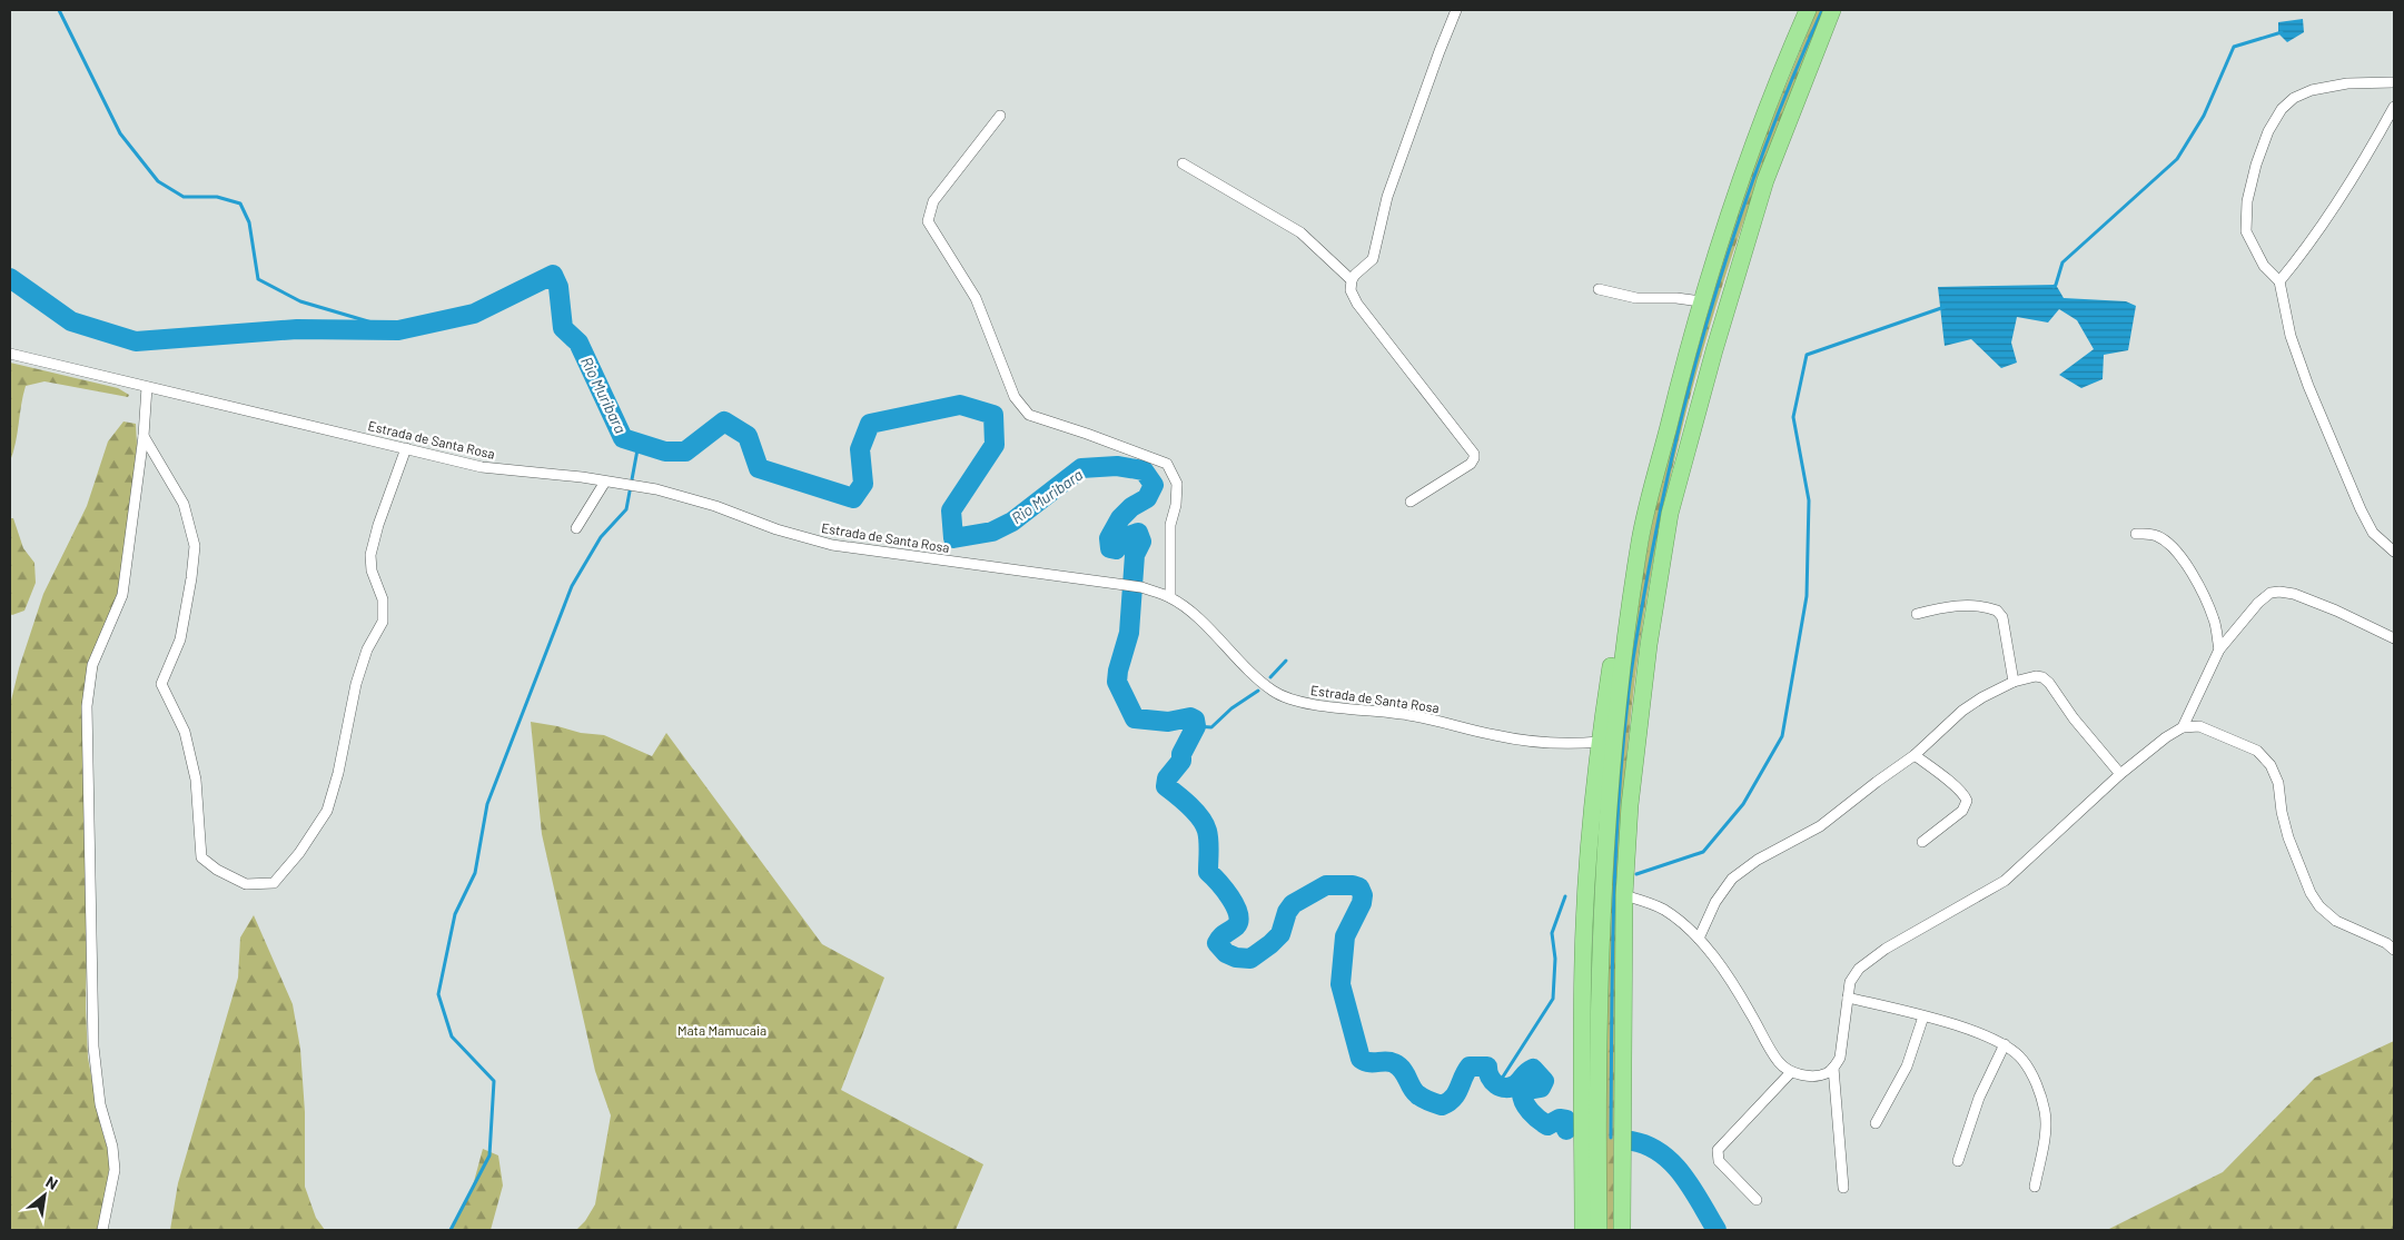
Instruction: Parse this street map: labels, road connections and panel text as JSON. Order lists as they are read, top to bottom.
{
  "streets": {
    "street": ["Estrada de Santa Rosa"]
  },
  "water": ["Rio Muribara"],
  "parks": ["Mata Mamucaia"],
  "north": "top right"
}
